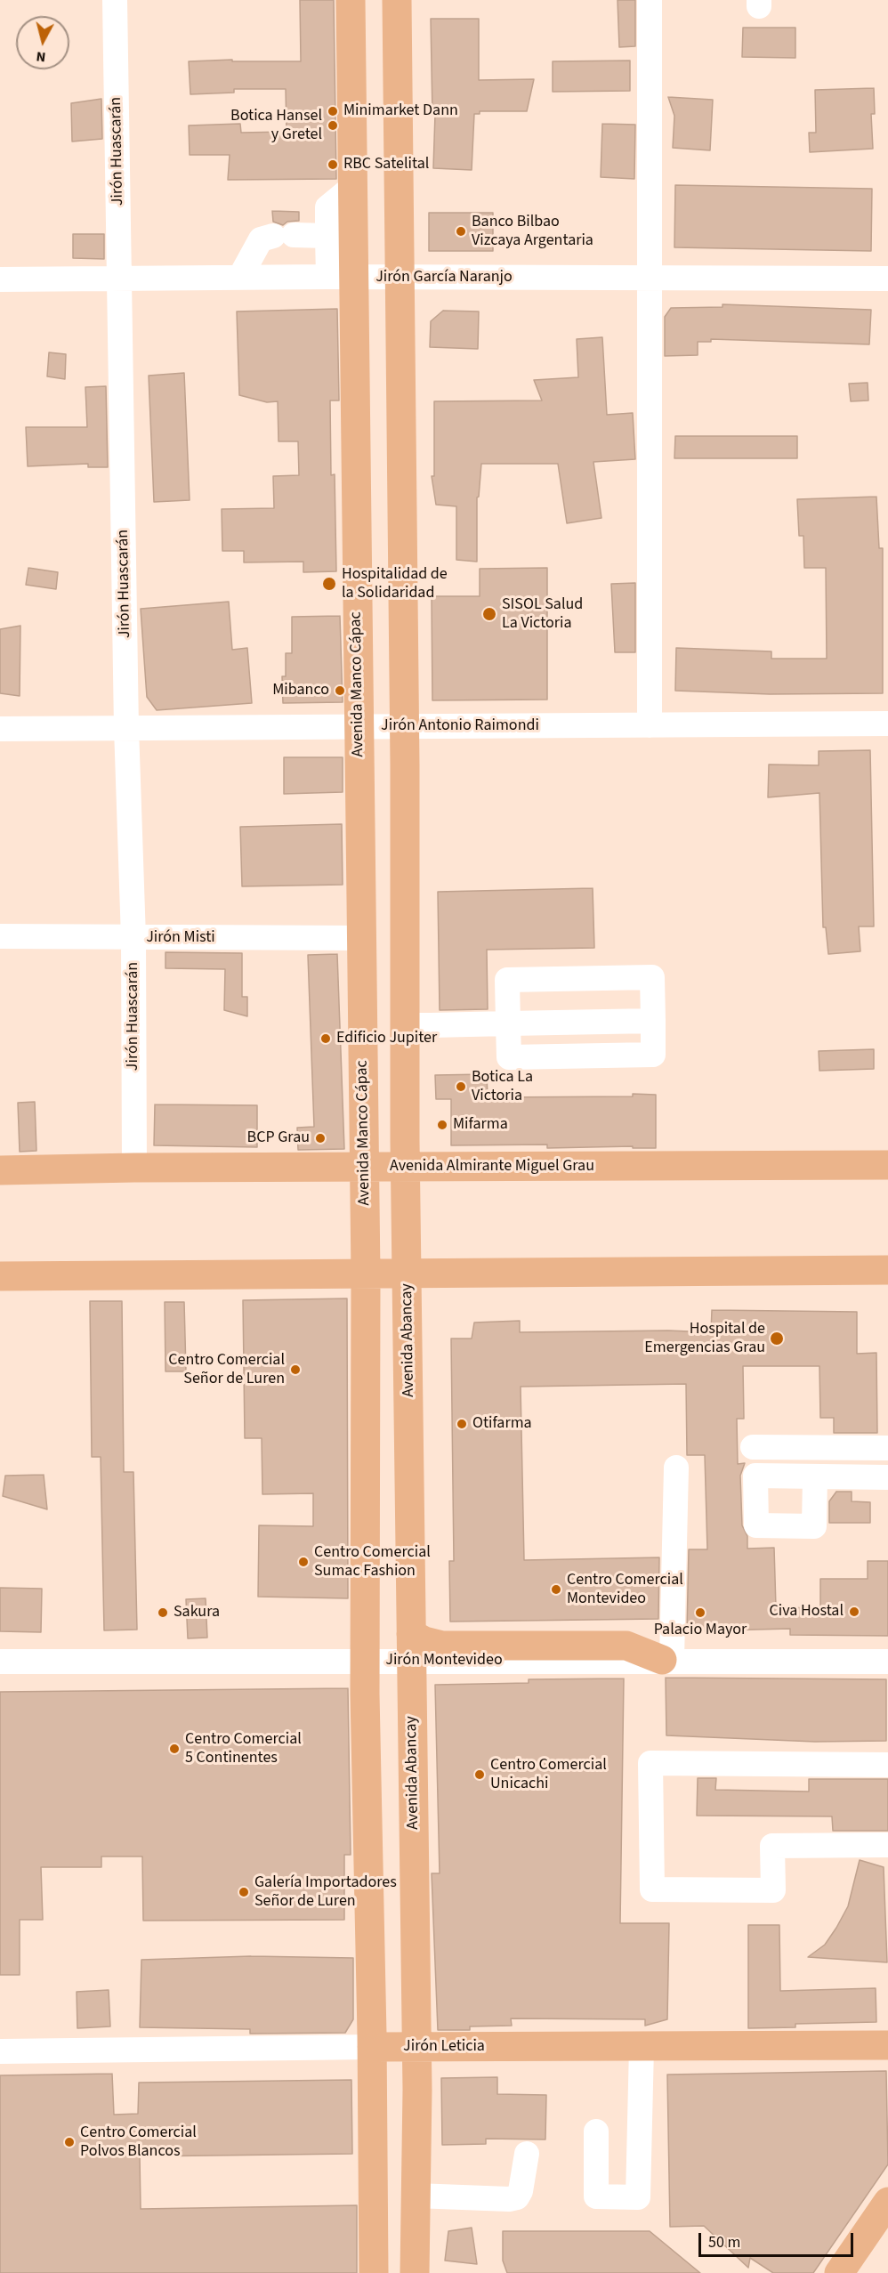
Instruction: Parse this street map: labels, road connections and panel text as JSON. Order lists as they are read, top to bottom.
{
  "streets": {
    "main road": [
      "Avenida Manco Cápac",
      "Avenida Almirante Miguel Grau",
      "Avenida Abancay",
      "Jirón Leticia"
    ],
    "street": [
      "Jirón Huascarán",
      "Jirón García Naranjo",
      "Jirón Antonio Raimondi",
      "Jirón Misti",
      "Jirón Montevideo"
    ]
  },
  "crossings": [
    ["Jirón Huascarán", "Jirón García Naranjo"],
    ["Jirón Huascarán", "Jirón Antonio Raimondi"],
    ["Jirón Huascarán", "Jirón Misti"],
    ["Jirón Huascarán", "Avenida Almirante Miguel Grau"],
    ["Jirón García Naranjo", "Avenida Manco Cápac"],
    ["Avenida Manco Cápac", "Jirón Antonio Raimondi"],
    ["Avenida Manco Cápac", "Jirón Misti"],
    ["Avenida Manco Cápac", "Avenida Almirante Miguel Grau"],
    ["Avenida Abancay", "Jirón Montevideo"],
    ["Avenida Abancay", "Jirón Leticia"]
  ],
  "places": [
    "Minimarket Dann",
    "Botica Hansel y Gretel",
    "RBC Satelital",
    "Banco Bilbao Vizcaya Argentaria",
    "Hospitalidad de la Solidaridad",
    "SISOL Salud La Victoria",
    "Mibanco",
    "Edificio Jupiter",
    "Botica La Victoria",
    "Mifarma",
    "BCP Grau",
    "Hospital de Emergencias Grau",
    "Centro Comercial Señor de Luren",
    "Otifarma",
    "Centro Comercial Sumac Fashion",
    "Centro Comercial Montevideo",
    "Civa Hostal",
    "Sakura",
    "Palacio Mayor",
    "Centro Comercial 5 Continentes",
    "Centro Comercial Unicachi",
    "Galería Importadores Señor de Luren",
    "Centro Comercial Polvos Blancos"
  ],
  "scale_bar": "50 m",
  "north": "bottom"
}
